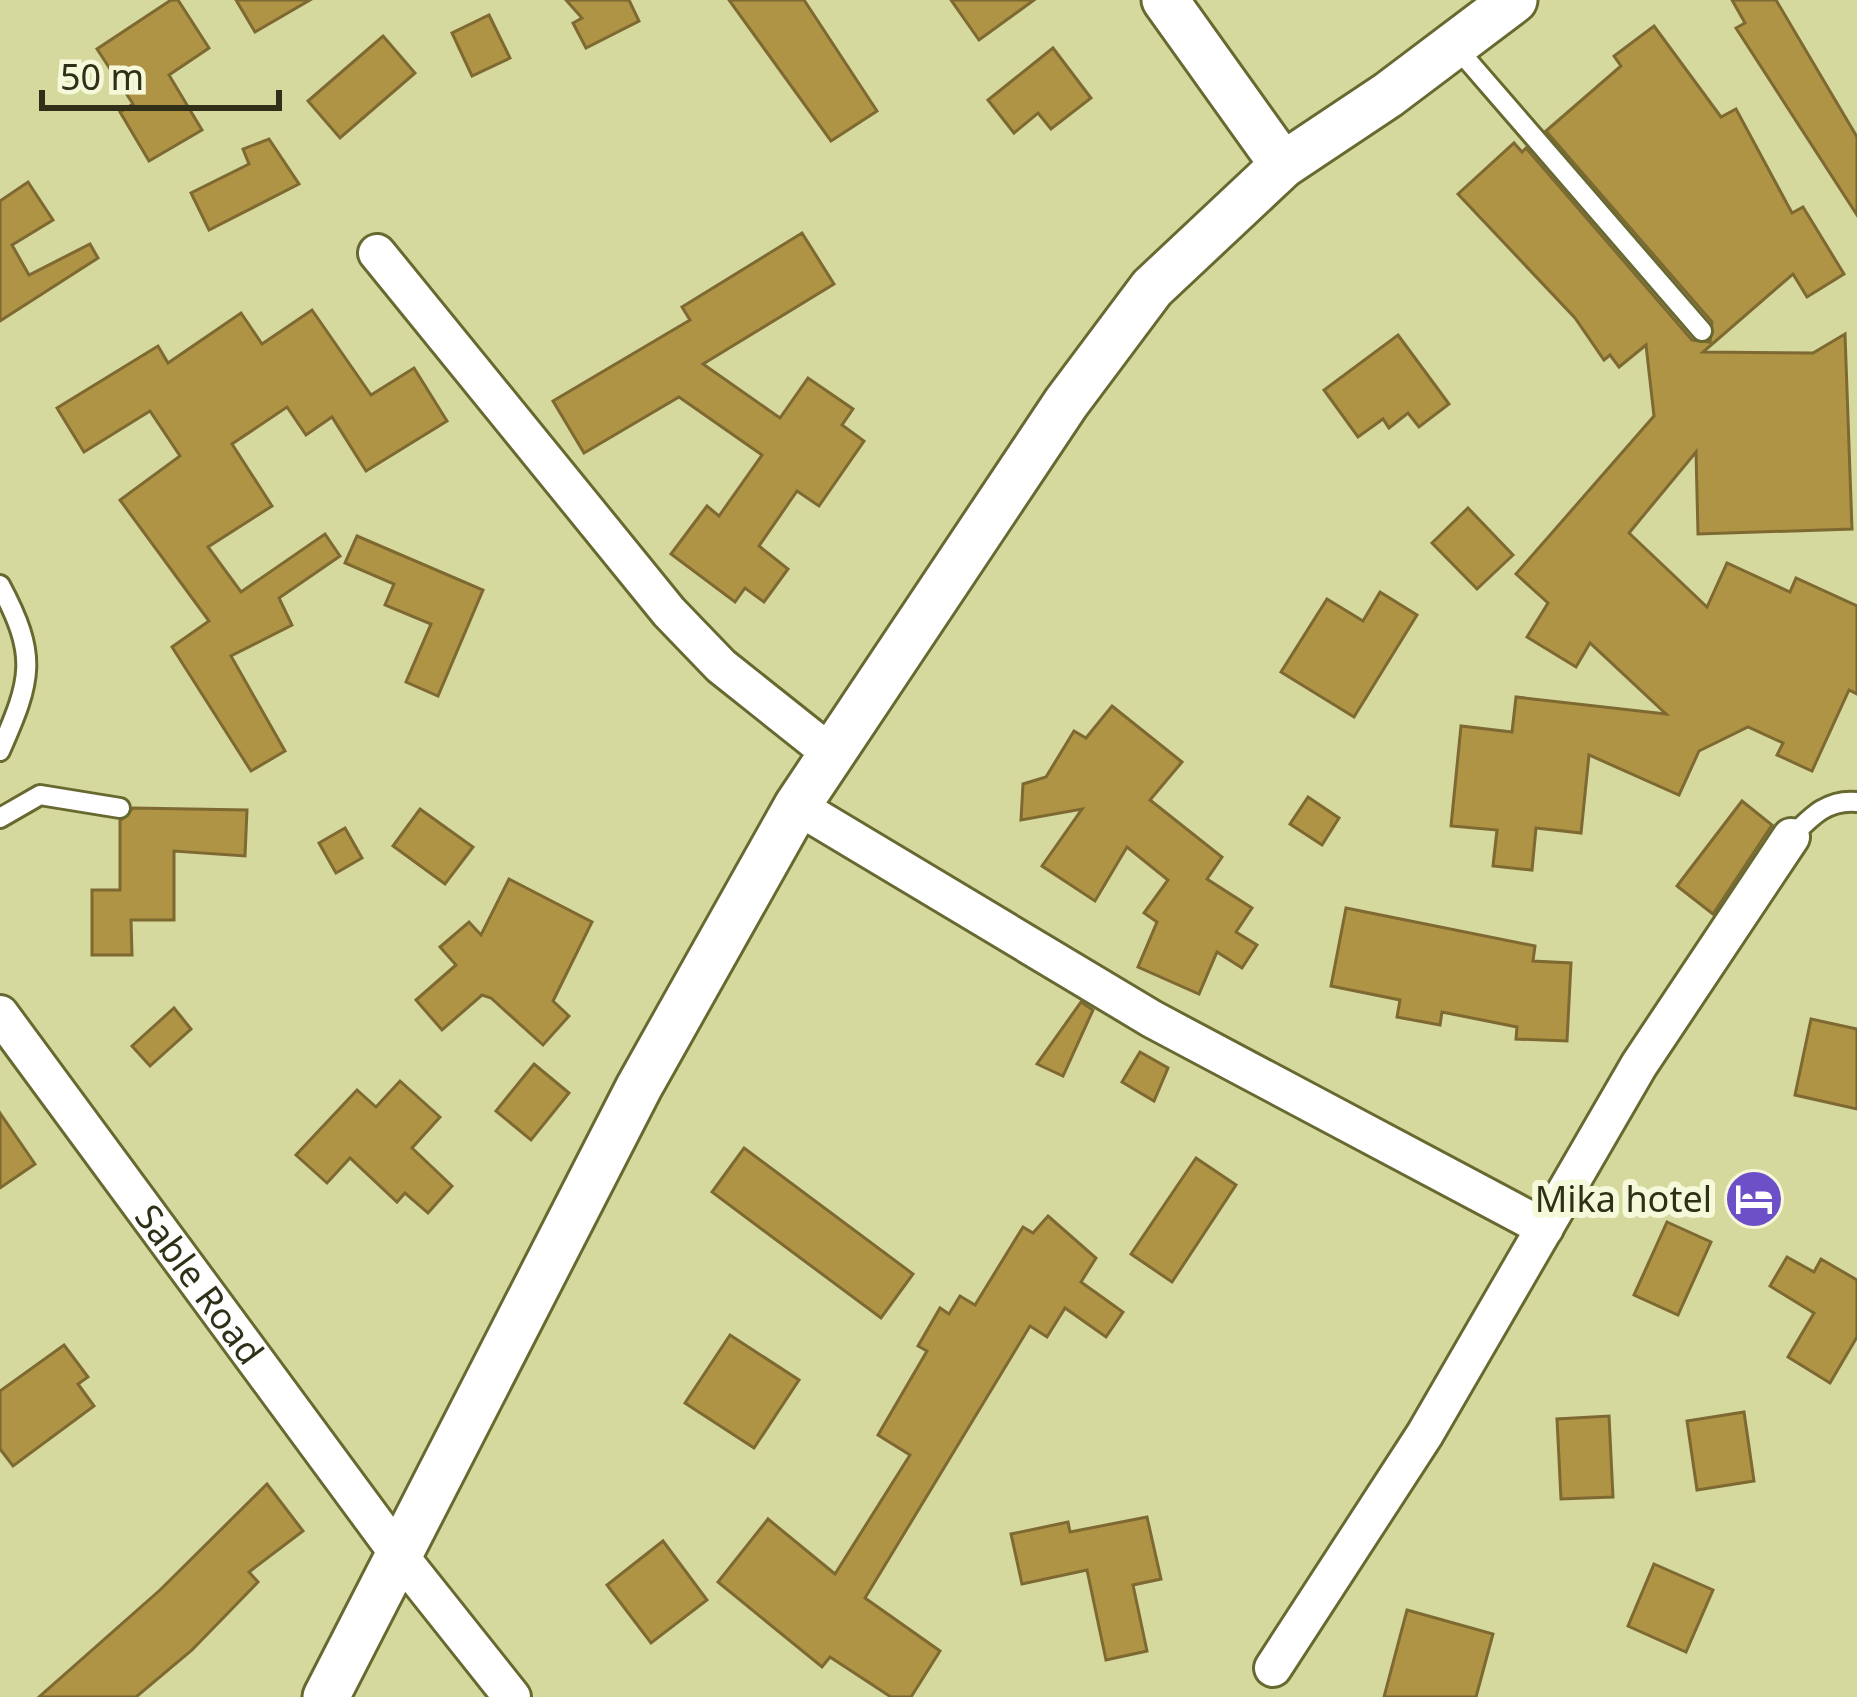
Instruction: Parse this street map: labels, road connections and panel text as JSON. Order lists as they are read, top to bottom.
{
  "streets": {
    "street": ["Sable Road"]
  },
  "places": {
    "hotel": ["Mika hotel"]
  },
  "scale_bar": "50 m"
}
